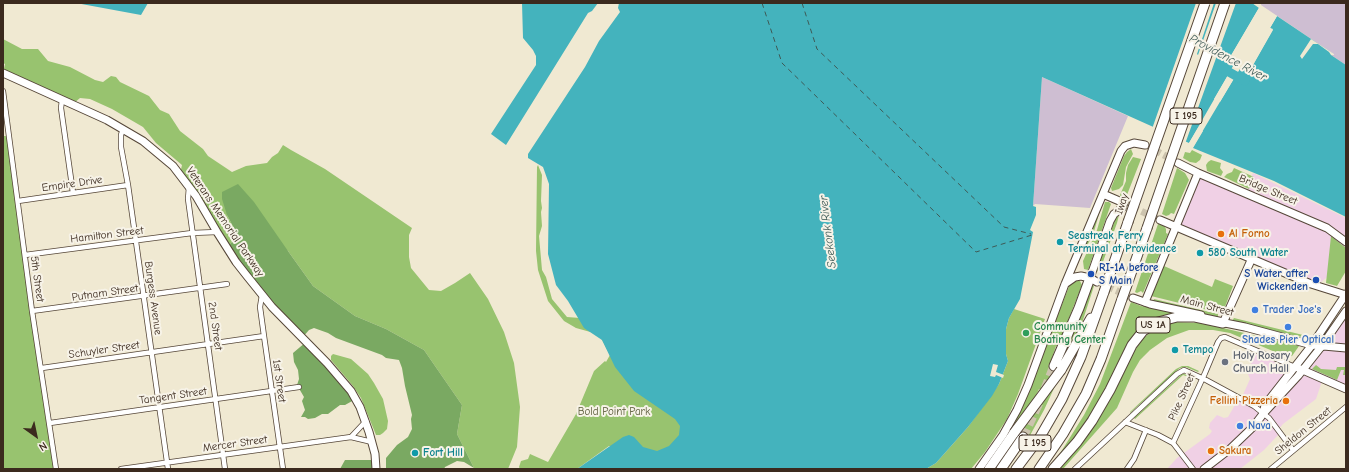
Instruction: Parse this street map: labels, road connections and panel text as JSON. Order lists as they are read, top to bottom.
{
  "streets": {
    "highway": ["I 195", "Iway", "US 1A"],
    "main road": ["Bridge Street", "Veterans Memorial Parkway", "Main Street"],
    "street": [
      "Empire Drive",
      "Hamilton Street",
      "5th Street",
      "Putnam Street",
      "Burgess Avenue",
      "2nd Street",
      "Schuyler Street",
      "1st Street",
      "Tangent Street",
      "Pike Street",
      "Sheldon Street",
      "Mercer Street"
    ]
  },
  "crossings": [
    ["Empire Drive", "5th Street"],
    ["Empire Drive", "Burgess Avenue"],
    ["Veterans Memorial Parkway", "Hamilton Street"],
    ["Veterans Memorial Parkway", "Burgess Avenue"],
    ["Veterans Memorial Parkway", "2nd Street"],
    ["Veterans Memorial Parkway", "1st Street"],
    ["Veterans Memorial Parkway", "Mercer Street"],
    ["Hamilton Street", "5th Street"],
    ["Hamilton Street", "Burgess Avenue"],
    ["Hamilton Street", "2nd Street"],
    ["5th Street", "Putnam Street"],
    ["5th Street", "Schuyler Street"],
    ["5th Street", "Tangent Street"],
    ["Putnam Street", "Burgess Avenue"],
    ["Putnam Street", "2nd Street"],
    ["Burgess Avenue", "Schuyler Street"],
    ["Burgess Avenue", "Tangent Street"],
    ["Burgess Avenue", "Mercer Street"],
    ["Main Street", "US 1A"],
    ["2nd Street", "Schuyler Street"],
    ["2nd Street", "Tangent Street"],
    ["2nd Street", "Mercer Street"],
    ["Schuyler Street", "1st Street"],
    ["1st Street", "Tangent Street"],
    ["1st Street", "Mercer Street"]
  ],
  "water": ["Providence River", "Seekonk River"],
  "parks": ["Bold Point Park"],
  "places": [
    "Al Forno",
    "Seastreak Ferry Terminal at Providence",
    "580 South Water",
    "RI-1A before S Main",
    "S Water after Wickenden",
    "Trader Joe's",
    "Shades Pier Optical",
    "Community Boating Center",
    "Tempo",
    "Holy Rosary Church Hall",
    "Fellini Pizzeria",
    "Nava",
    "Sakura",
    "Fort Hill"
  ],
  "north": "bottom right"
}
